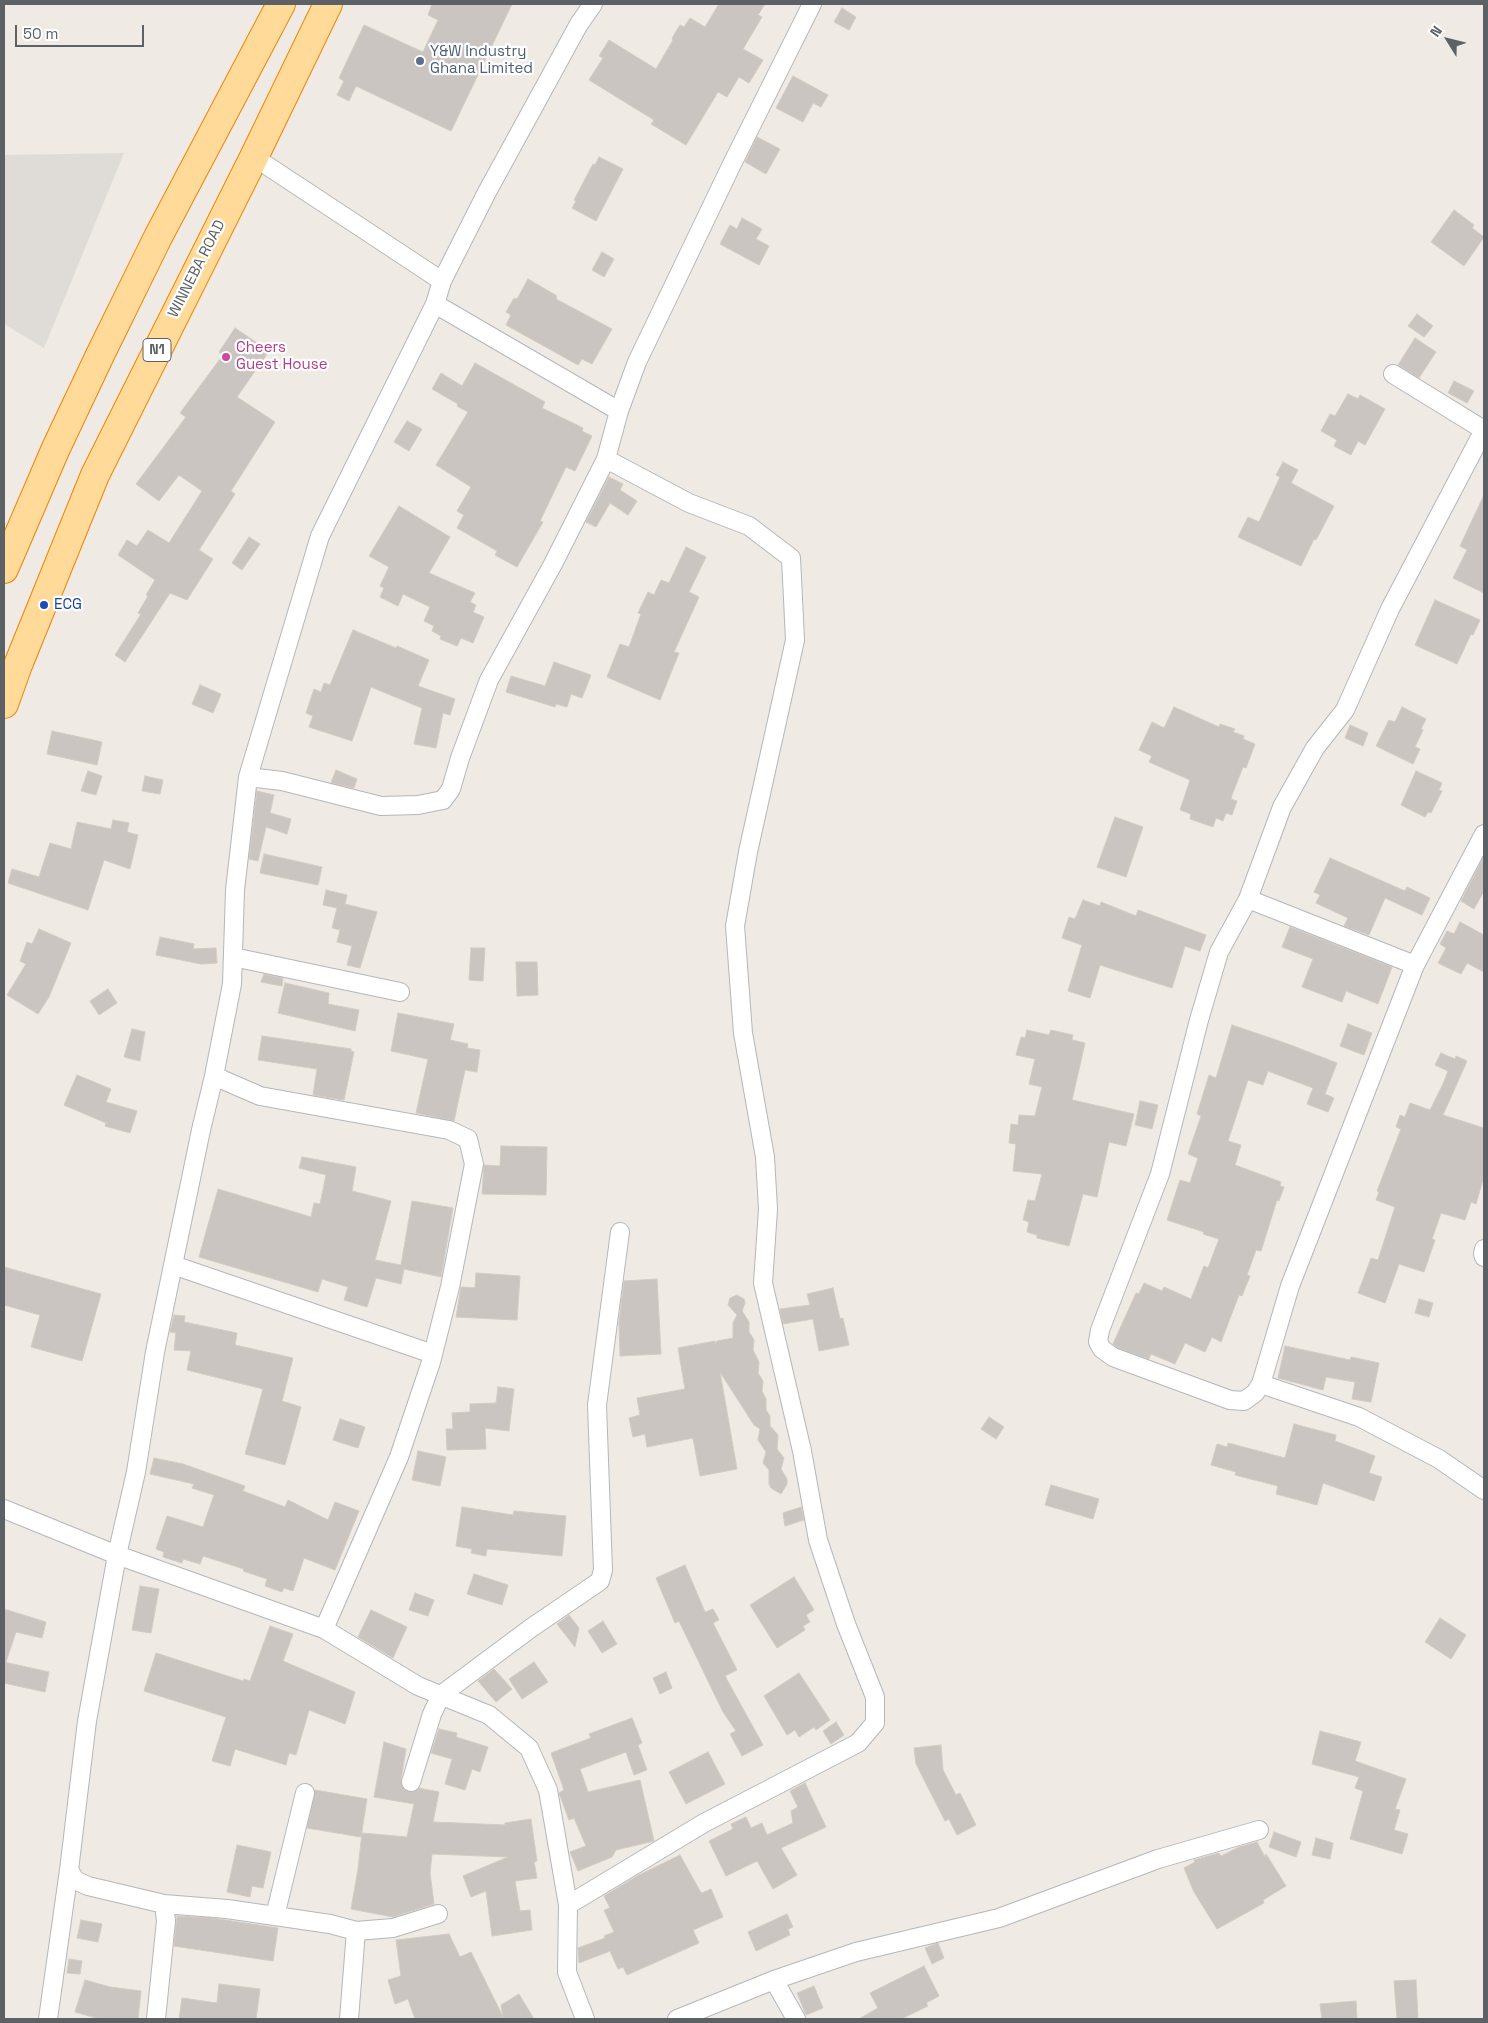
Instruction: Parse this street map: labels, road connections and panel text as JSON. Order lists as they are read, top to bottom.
{
  "streets": {
    "highway": ["WINNEBA ROAD", "N1"]
  },
  "places": ["Y&W Industry Ghana Limited", "Cheers Guest House", "ECG"],
  "scale_bar": "50 m",
  "north": "top left"
}
